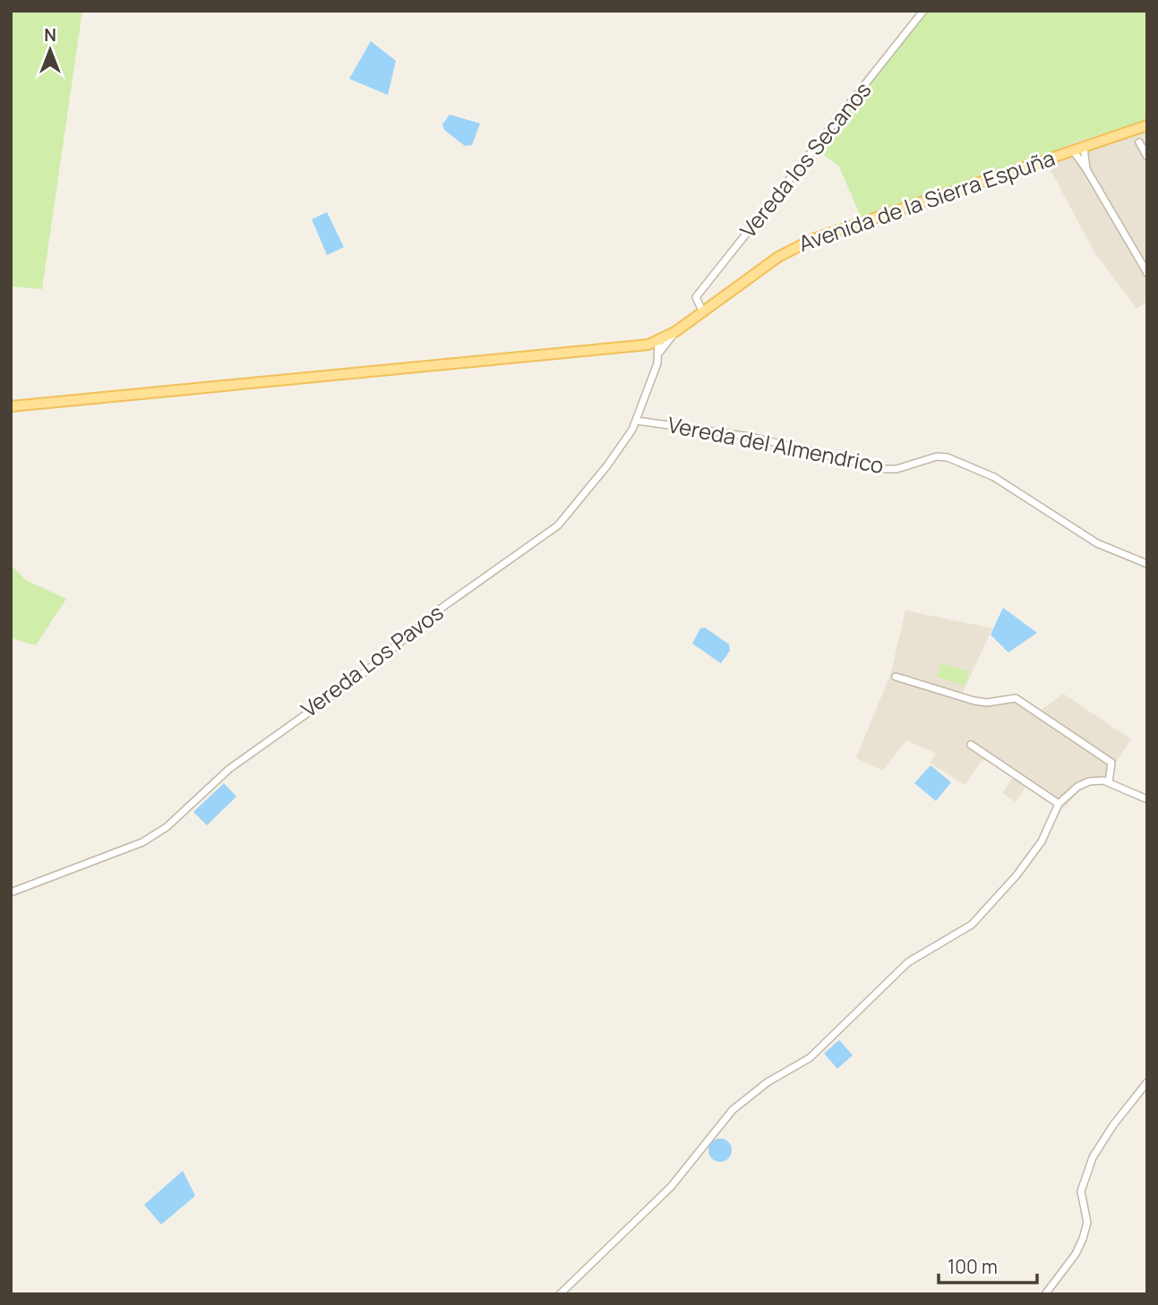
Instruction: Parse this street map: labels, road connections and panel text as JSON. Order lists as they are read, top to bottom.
{
  "streets": {
    "main road": ["Avenida de la Sierra Espuña"],
    "street": ["Vereda los Secanos", "Vereda del Almendrico", "Vereda Los Pavos"]
  },
  "crossings": [
    ["Vereda los Secanos", "Avenida de la Sierra Espuña"],
    ["Vereda del Almendrico", "Vereda Los Pavos"]
  ],
  "scale_bar": "100 m",
  "north": "top"
}
